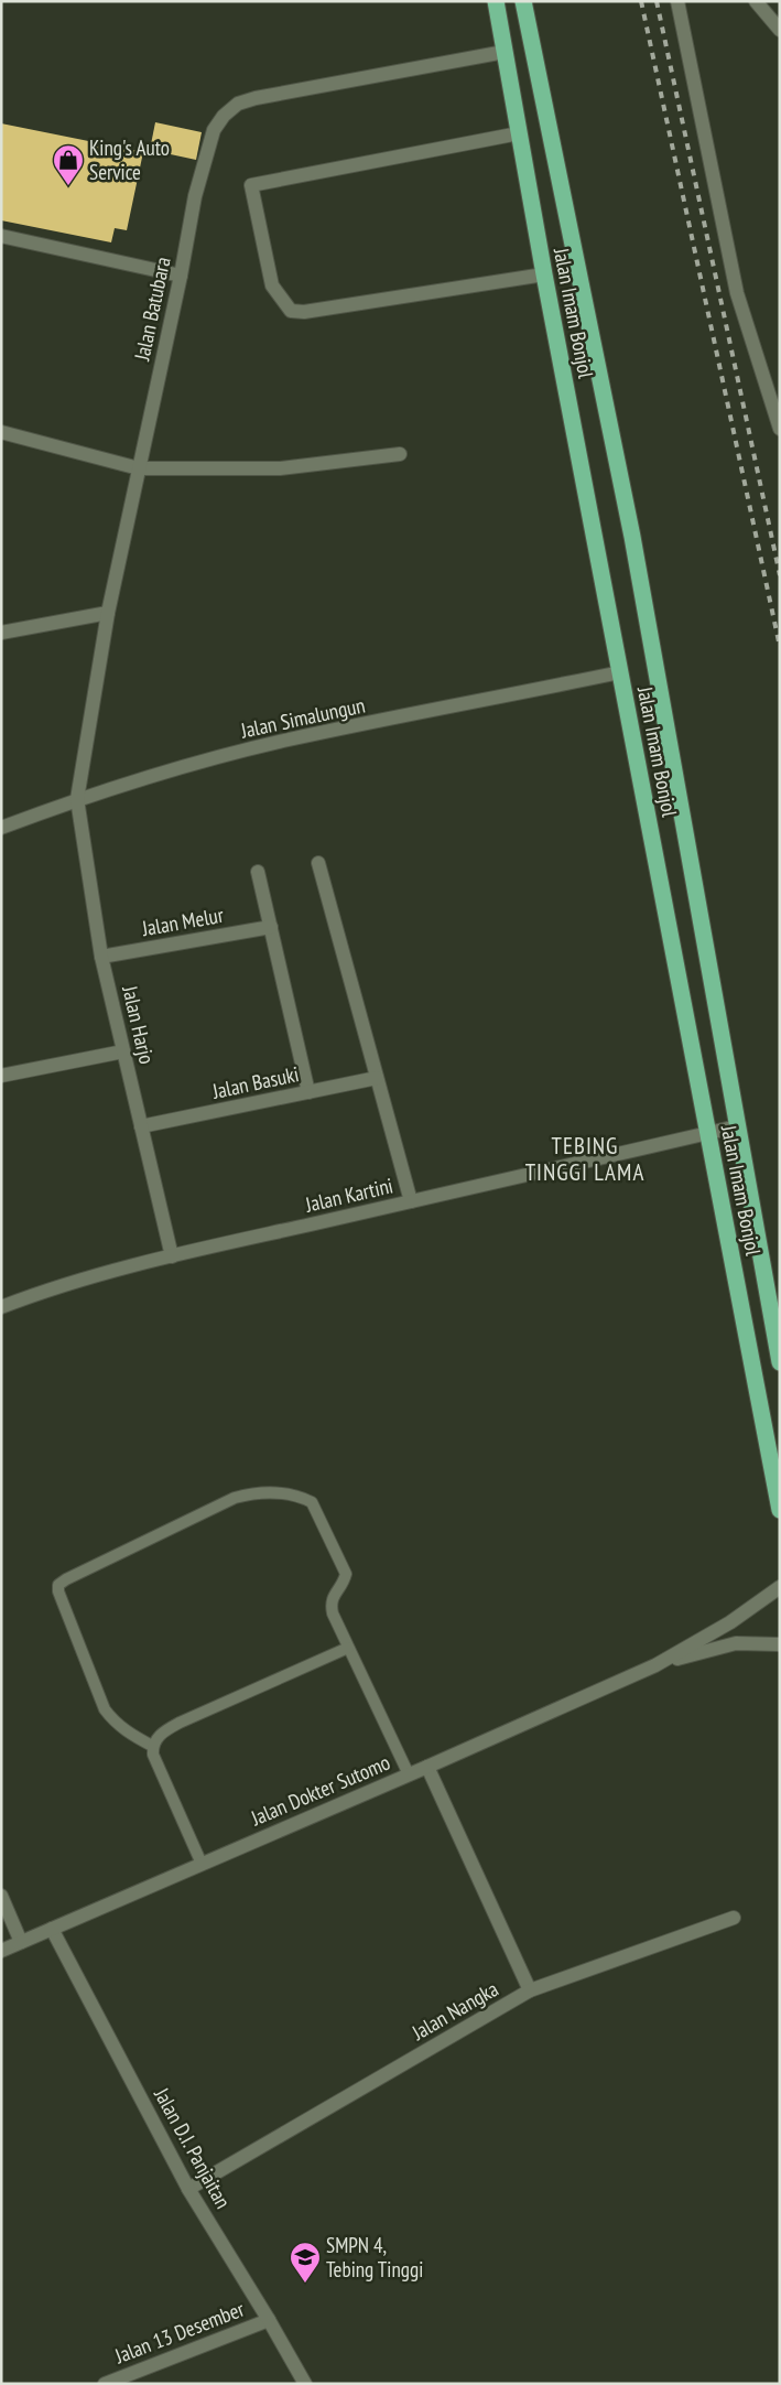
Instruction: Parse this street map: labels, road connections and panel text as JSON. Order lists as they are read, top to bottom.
{
  "streets": {
    "highway": ["Jalan Imam Bonjol"],
    "street": [
      "Jalan Batubara",
      "Jalan Simalungun",
      "Jalan Melur",
      "Jalan Harjo",
      "Jalan Basuki",
      "Jalan Kartini",
      "Jalan Dokter Sutomo",
      "Jalan Nangka",
      "Jalan D.I. Panjaitan",
      "Jalan 13 Desember"
    ]
  },
  "crossings": [
    ["Jalan Batubara", "Jalan Imam Bonjol"],
    ["Jalan Batubara", "Jalan Simalungun"],
    ["Jalan Batubara", "Jalan Harjo"],
    ["Jalan Imam Bonjol", "Jalan Simalungun"],
    ["Jalan Imam Bonjol", "Jalan Kartini"],
    ["Jalan Simalungun", "Jalan Harjo"],
    ["Jalan Melur", "Jalan Harjo"],
    ["Jalan Harjo", "Jalan Basuki"],
    ["Jalan Harjo", "Jalan Kartini"],
    ["Jalan Dokter Sutomo", "Jalan Nangka"],
    ["Jalan Dokter Sutomo", "Jalan D.I. Panjaitan"],
    ["Jalan Nangka", "Jalan D.I. Panjaitan"],
    ["Jalan D.I. Panjaitan", "Jalan 13 Desember"]
  ],
  "districts": ["TEBING TINGGI LAMA"],
  "places": {
    "shop": ["King's Auto Service"],
    "school or university": ["SMPN 4, Tebing Tinggi"]
  }
}
